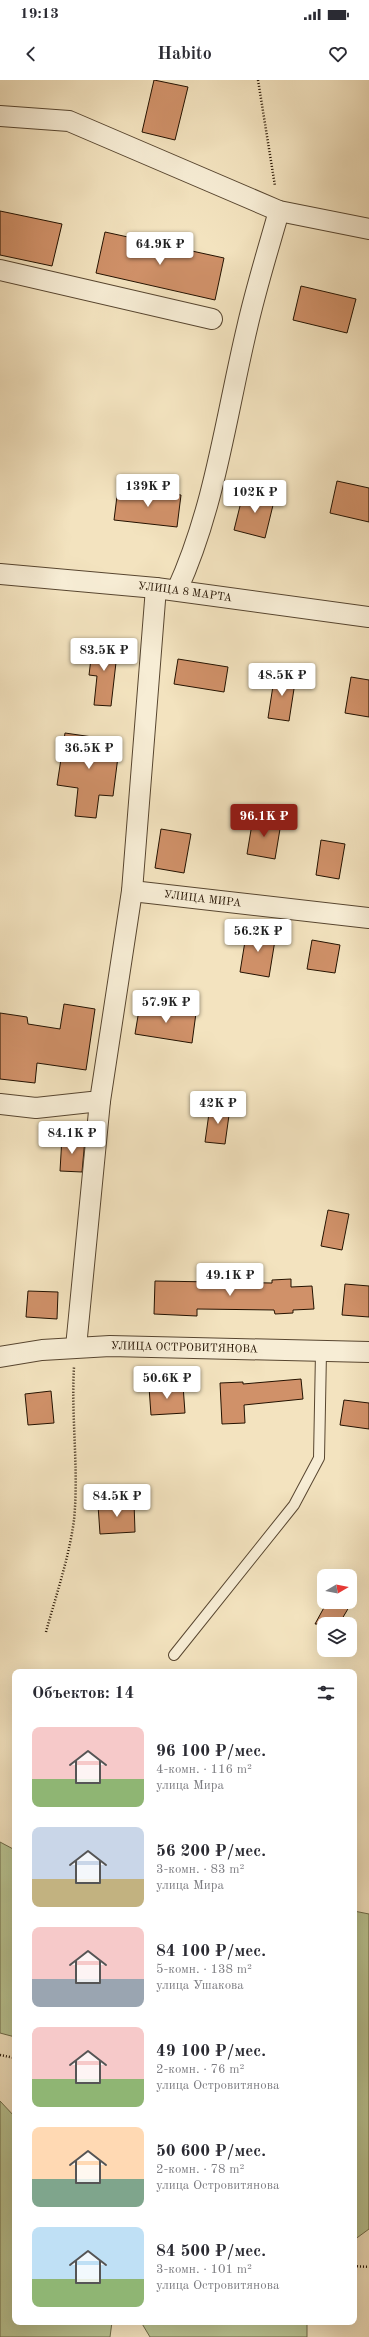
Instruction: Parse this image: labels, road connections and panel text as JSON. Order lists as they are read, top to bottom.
{
  "streets": {
    "street": ["УЛИЦА 8 МАРТА", "УЛИЦА МИРА", "УЛИЦА ОСТРОВИТЯНОВА"]
  },
  "north": "right",
  "page": {
    "status": "19:13",
    "header": "Habito",
    "price": [
      "64.9K ₽",
      "139K ₽",
      "102K ₽",
      "83.5K ₽",
      "48.5K ₽",
      "36.5K ₽",
      "96.1K ₽",
      "56.2K ₽",
      "57.9K ₽",
      "42K ₽",
      "84.1K ₽",
      "49.1K ₽",
      "50.6K ₽",
      "84.5K ₽"
    ],
    "heading": "Объектов: 14",
    "list": [
      {
        "name": "96 100 ₽/мес.",
        "note": "4-комн. · 116 m² · улица Мира"
      },
      {
        "name": "56 200 ₽/мес.",
        "note": "3-комн. · 83 m² · улица Мира"
      },
      {
        "name": "84 100 ₽/мес.",
        "note": "5-комн. · 138 m² · улица Ушакова"
      },
      {
        "name": "49 100 ₽/мес.",
        "note": "2-комн. · 76 m² · улица Островитянова"
      },
      {
        "name": "50 600 ₽/мес.",
        "note": "2-комн. · 78 m² · улица Островитянова"
      },
      {
        "name": "84 500 ₽/мес.",
        "note": "3-комн. · 101 m² · улица Островитянова"
      }
    ]
  }
}
